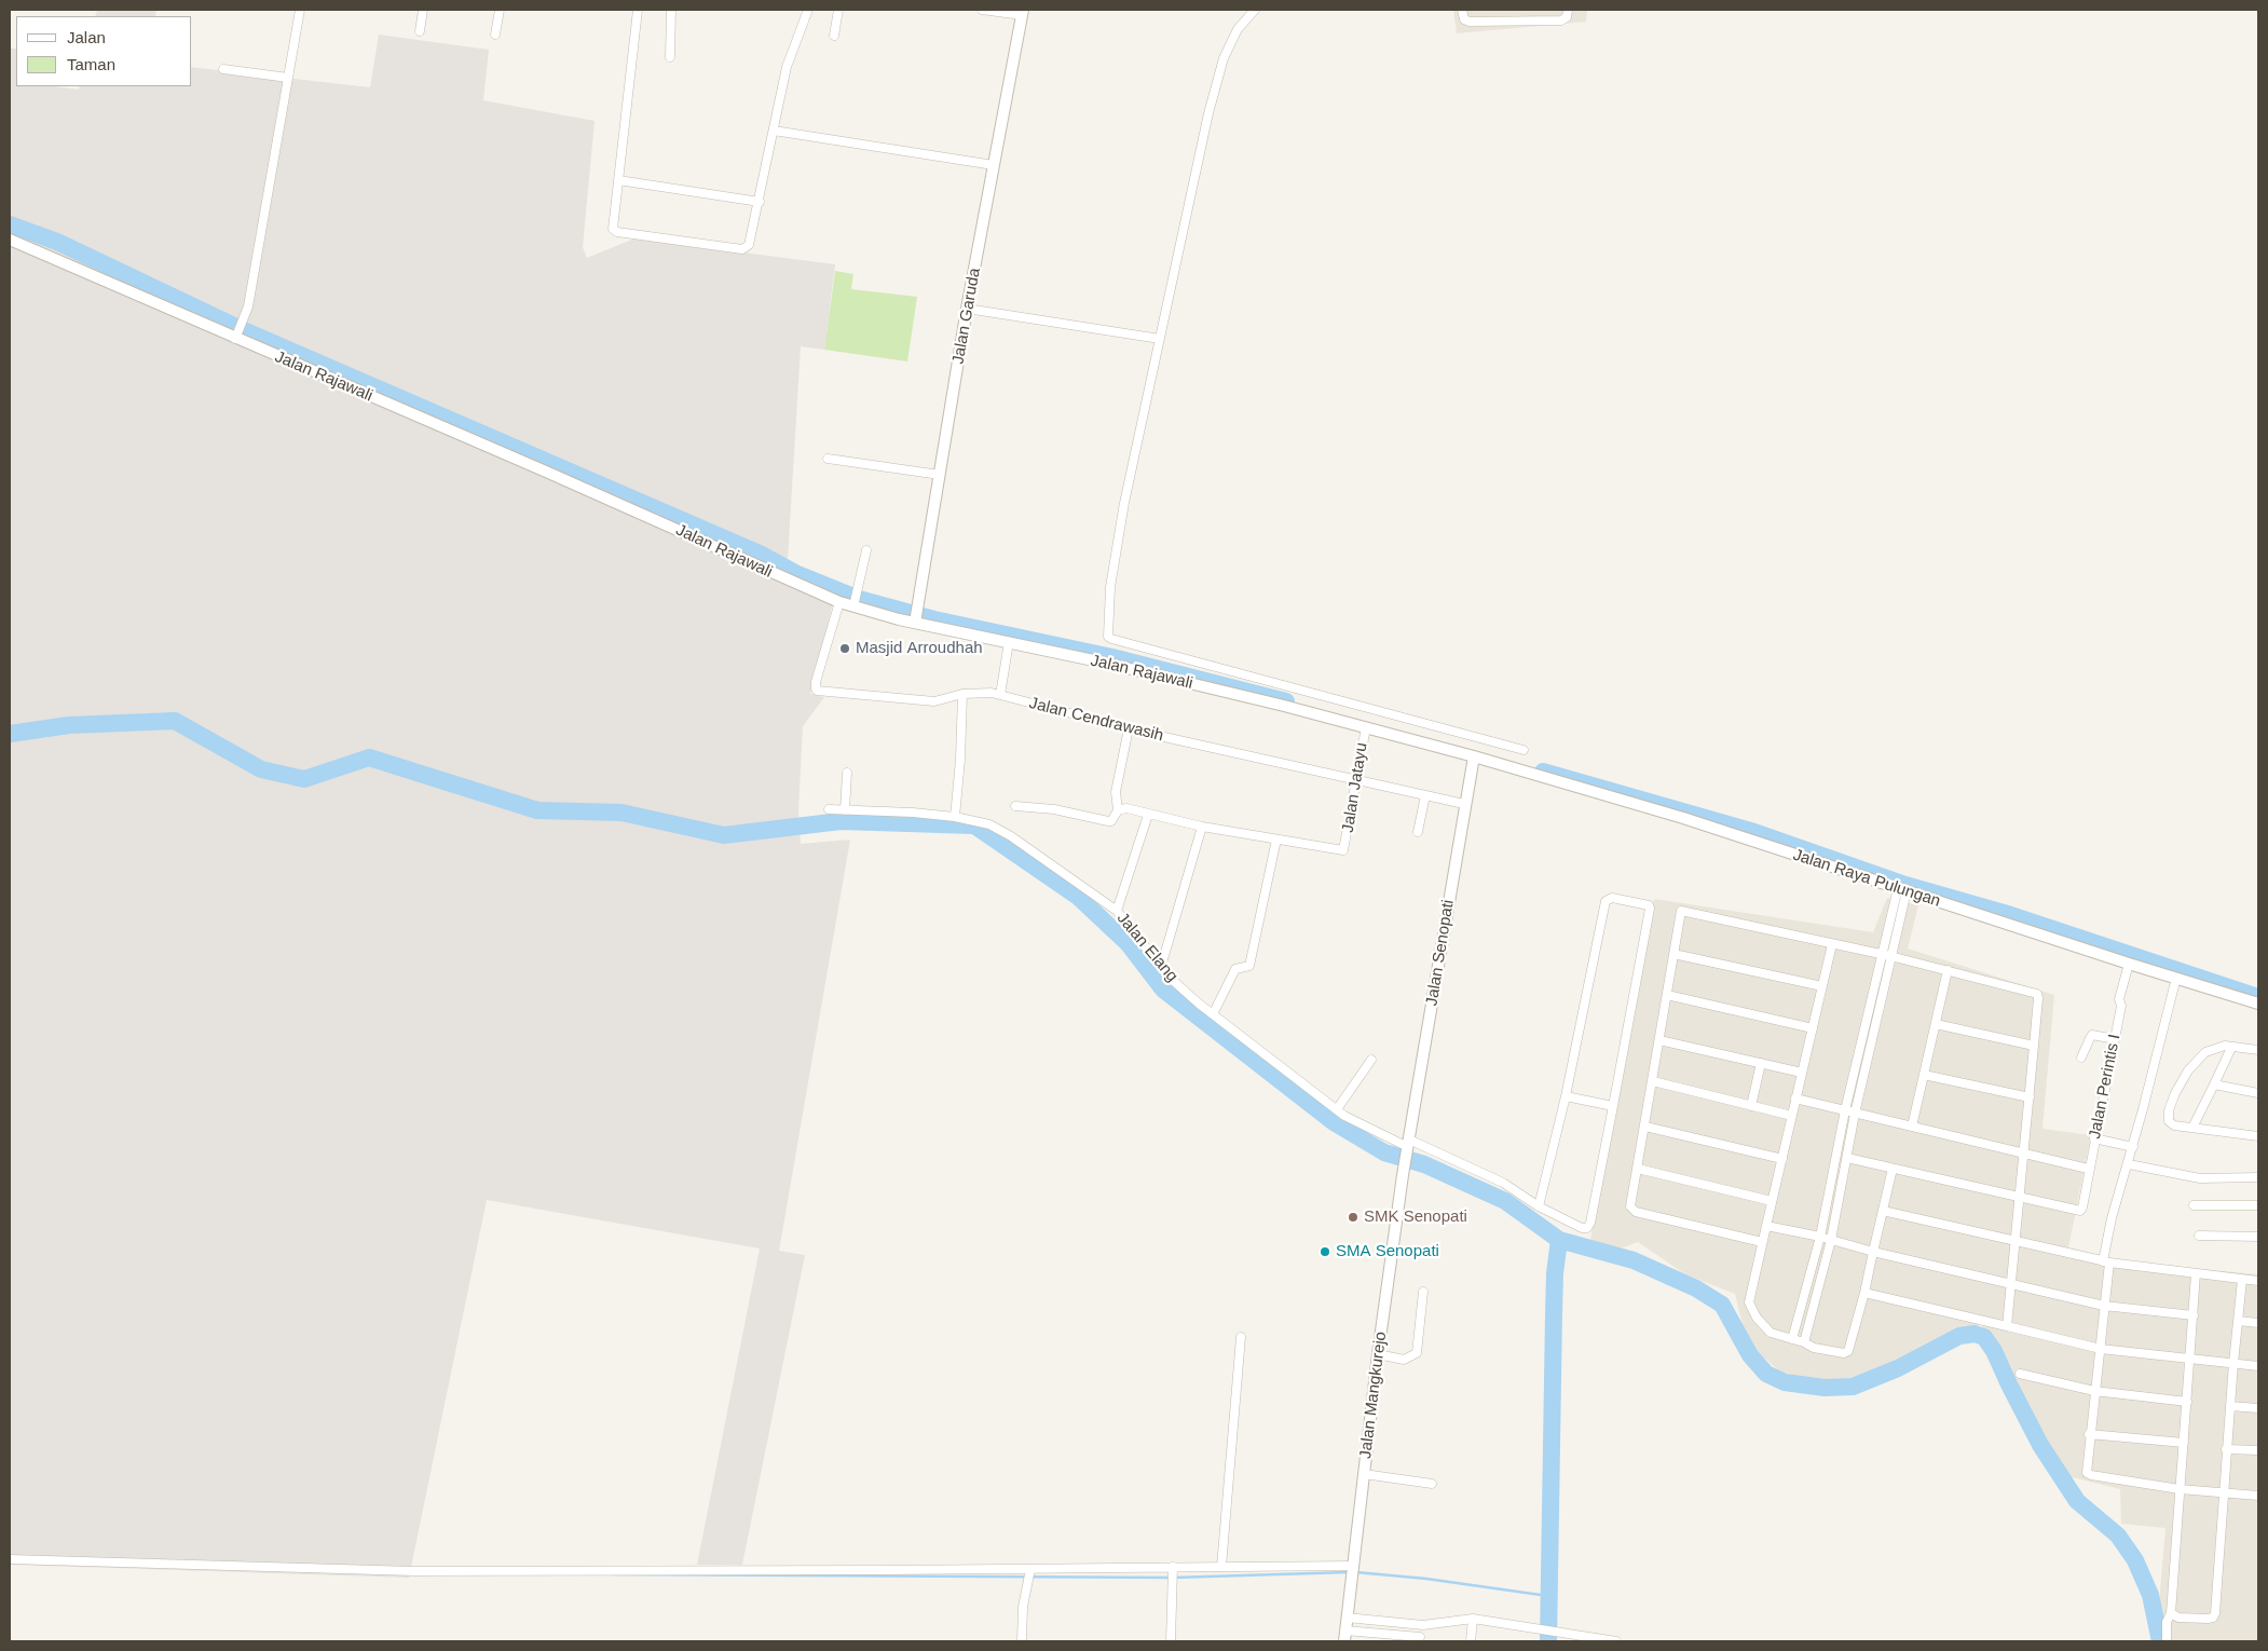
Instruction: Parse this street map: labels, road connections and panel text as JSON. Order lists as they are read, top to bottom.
{
  "streets": {
    "street": [
      "Jalan Garuda",
      "Jalan Rajawali",
      "Jalan Cendrawasih",
      "Jalan Jatayu",
      "Jalan Raya Pulungan",
      "Jalan Elang",
      "Jalan Senopati",
      "Jalan Perintis I",
      "Jalan Mangkurejo"
    ]
  },
  "crossings": [
    ["Jalan Garuda", "Jalan Rajawali"],
    ["Jalan Rajawali", "Jalan Cendrawasih"],
    ["Jalan Rajawali", "Jalan Jatayu"],
    ["Jalan Rajawali", "Jalan Raya Pulungan"],
    ["Jalan Rajawali", "Jalan Senopati"],
    ["Jalan Cendrawasih", "Jalan Jatayu"],
    ["Jalan Cendrawasih", "Jalan Senopati"],
    ["Jalan Raya Pulungan", "Jalan Senopati"],
    ["Jalan Raya Pulungan", "Jalan Perintis I"],
    ["Jalan Elang", "Jalan Senopati"],
    ["Jalan Elang", "Jalan Mangkurejo"],
    ["Jalan Senopati", "Jalan Mangkurejo"]
  ],
  "places": ["Masjid Arroudhah", "SMK Senopati", "SMA Senopati"],
  "legend": ["Jalan", "Taman"]
}
